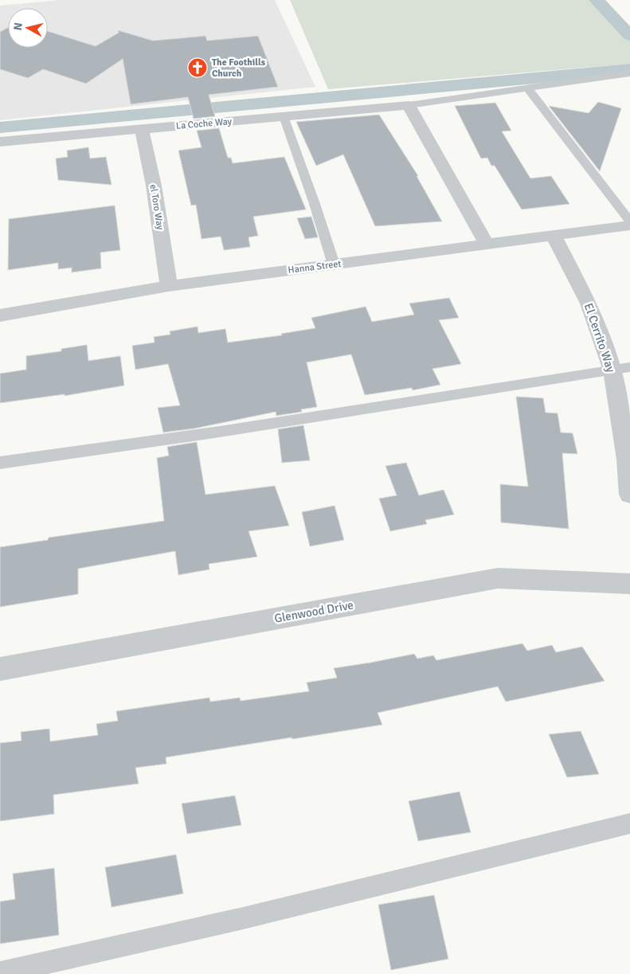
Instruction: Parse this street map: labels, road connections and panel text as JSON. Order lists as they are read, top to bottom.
{
  "streets": {
    "street": [
      "La Coche Way",
      "el Toro Way",
      "Hanna Street",
      "El Cerrito Way",
      "Glenwood Drive"
    ]
  },
  "crossings": [
    ["La Coche Way", "el Toro Way"],
    ["el Toro Way", "Hanna Street"],
    ["Hanna Street", "El Cerrito Way"]
  ],
  "places": {
    "church": ["The Foothills Church"]
  },
  "north": "left"
}
